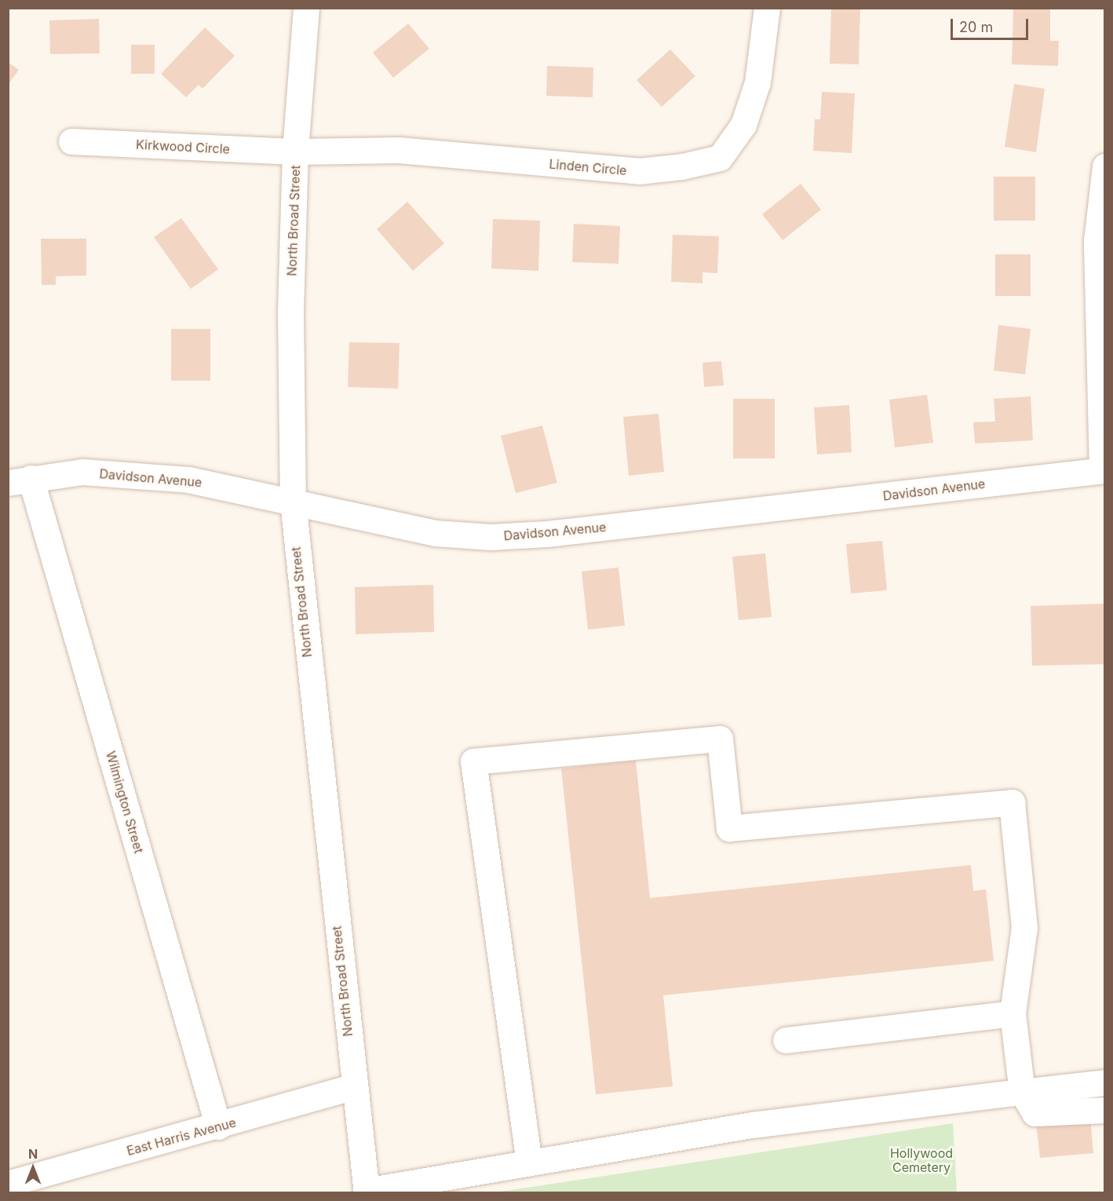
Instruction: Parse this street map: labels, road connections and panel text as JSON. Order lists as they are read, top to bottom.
{
  "streets": {
    "street": [
      "Kirkwood Circle",
      "Linden Circle",
      "North Broad Street",
      "Davidson Avenue",
      "Wilmington Street",
      "East Harris Avenue"
    ]
  },
  "crossings": [
    ["Kirkwood Circle", "Linden Circle"],
    ["Kirkwood Circle", "North Broad Street"],
    ["Linden Circle", "North Broad Street"],
    ["North Broad Street", "Davidson Avenue"],
    ["North Broad Street", "East Harris Avenue"],
    ["Davidson Avenue", "Wilmington Street"],
    ["Wilmington Street", "East Harris Avenue"]
  ],
  "parks": ["Hollywood Cemetery"],
  "scale_bar": "20 m",
  "north": "top"
}
